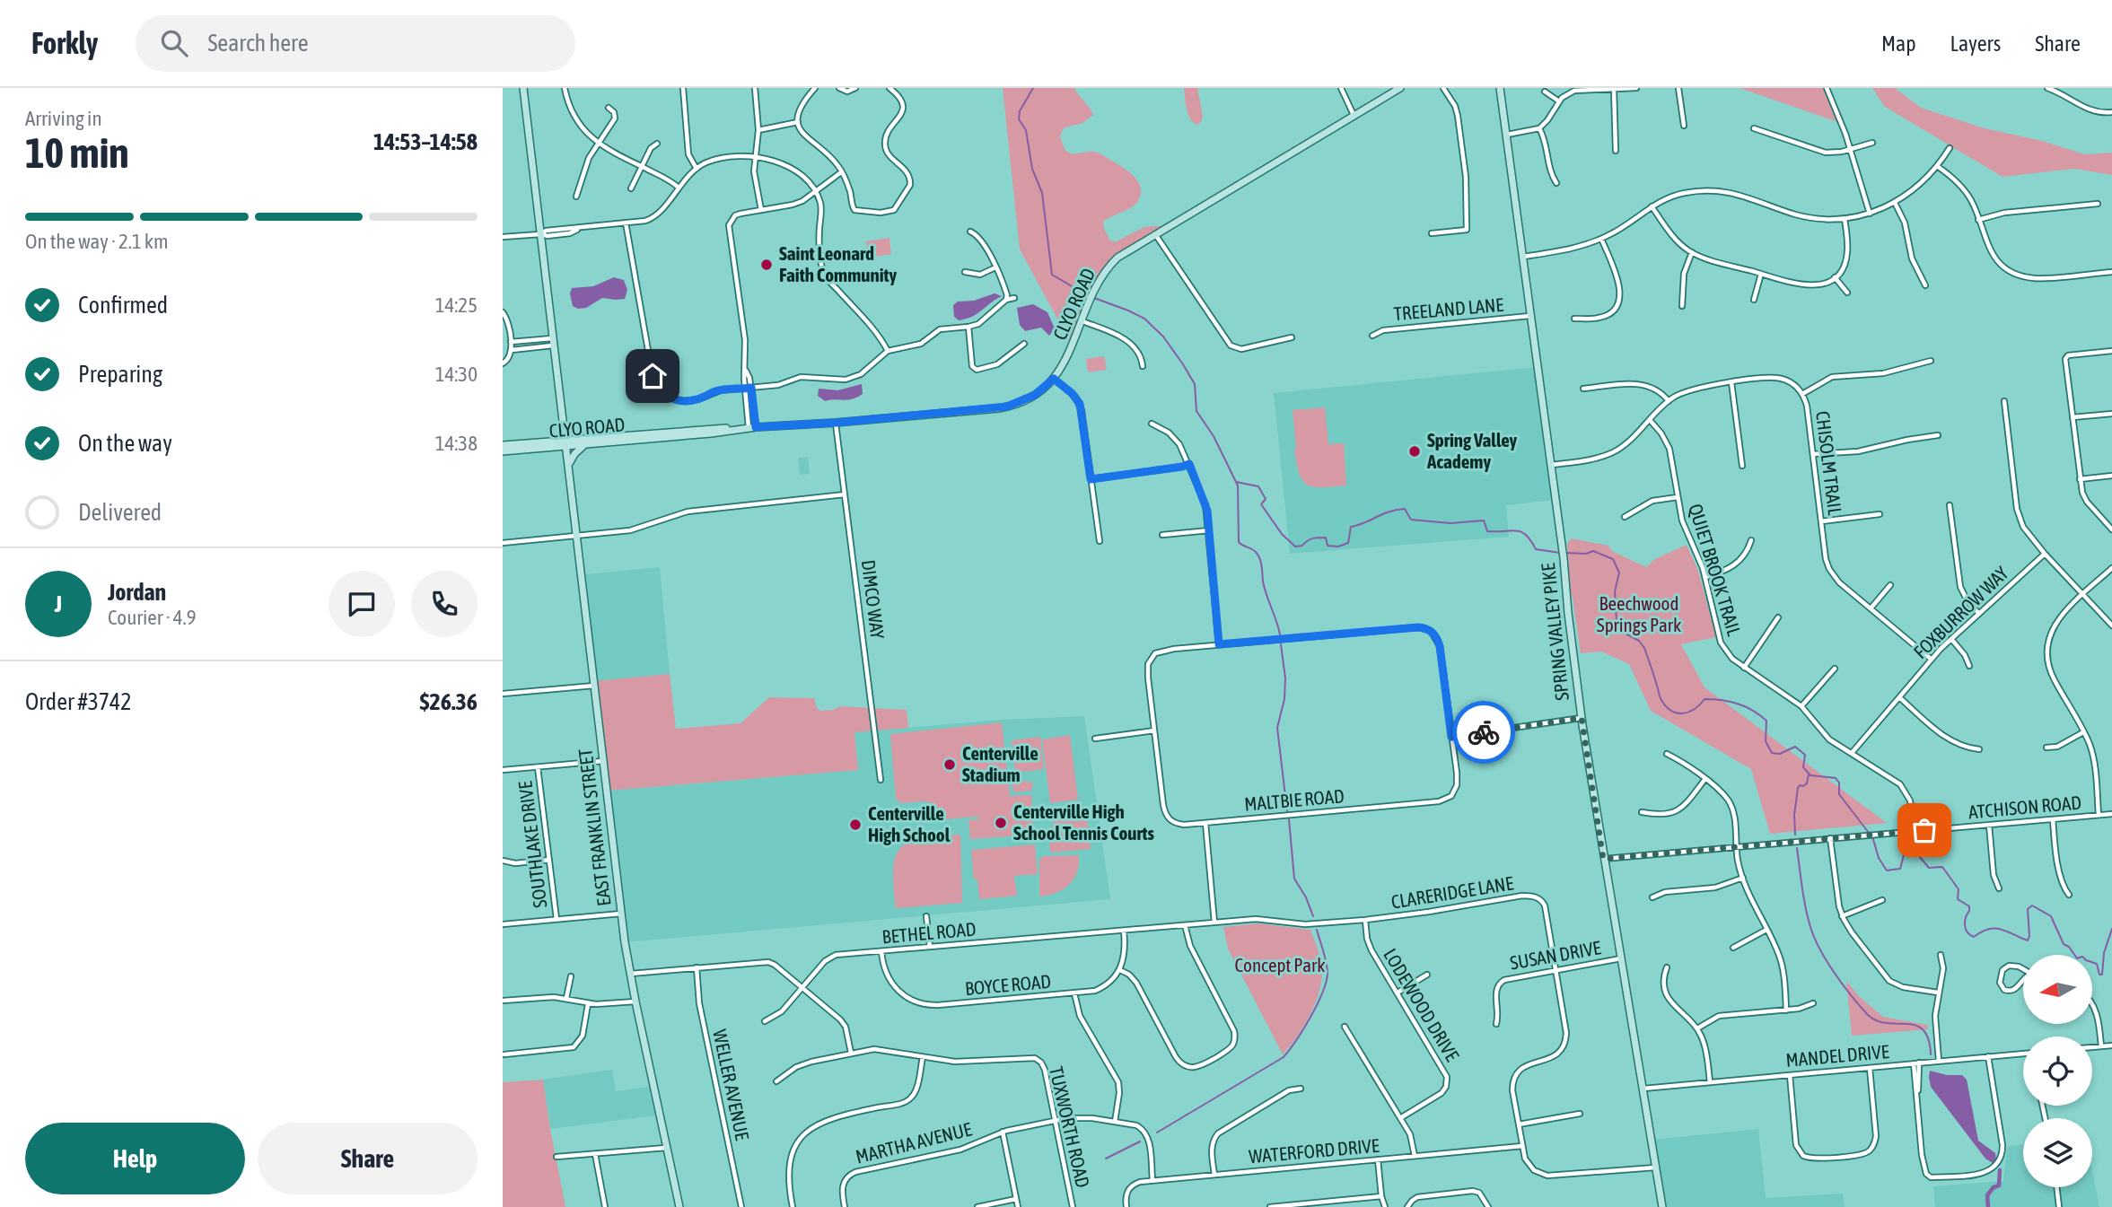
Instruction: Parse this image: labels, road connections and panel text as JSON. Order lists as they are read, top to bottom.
{
  "streets": {
    "street": [
      "CLYO ROAD",
      "TREELAND LANE",
      "CHISOLM TRAIL",
      "QUIET BROOK TRAIL",
      "DIMCO WAY",
      "FOXBURROW WAY",
      "SPRING VALLEY PIKE",
      "MALTBIE ROAD",
      "ATCHISON ROAD",
      "EAST FRANKLIN STREET",
      "SOUTHLAKE DRIVE",
      "CLARERIDGE LANE",
      "BETHEL ROAD",
      "SUSAN DRIVE",
      "BOYCE ROAD",
      "LODEWOOD DRIVE",
      "MANDEL DRIVE",
      "WELLER AVENUE",
      "TUXWORTH ROAD",
      "MARTHA AVENUE",
      "WATERFORD DRIVE"
    ]
  },
  "crossings": [
    ["CLYO ROAD", "DIMCO WAY"],
    ["CLYO ROAD", "EAST FRANKLIN STREET"],
    ["TREELAND LANE", "SPRING VALLEY PIKE"],
    ["CHISOLM TRAIL", "QUIET BROOK TRAIL"],
    ["CHISOLM TRAIL", "FOXBURROW WAY"],
    ["CHISOLM TRAIL", "SPRING VALLEY PIKE"],
    ["QUIET BROOK TRAIL", "FOXBURROW WAY"],
    ["QUIET BROOK TRAIL", "ATCHISON ROAD"],
    ["SPRING VALLEY PIKE", "ATCHISON ROAD"],
    ["SPRING VALLEY PIKE", "CLARERIDGE LANE"],
    ["SPRING VALLEY PIKE", "SUSAN DRIVE"],
    ["SPRING VALLEY PIKE", "MANDEL DRIVE"],
    ["CLARERIDGE LANE", "BETHEL ROAD"],
    ["CLARERIDGE LANE", "SUSAN DRIVE"],
    ["CLARERIDGE LANE", "LODEWOOD DRIVE"],
    ["CLARERIDGE LANE", "WATERFORD DRIVE"],
    ["BETHEL ROAD", "BOYCE ROAD"],
    ["TUXWORTH ROAD", "MARTHA AVENUE"],
    ["MARTHA AVENUE", "WATERFORD DRIVE"]
  ],
  "parks": ["Beechwood Springs Park", "Concept Park"],
  "places": [
    "Saint Leonard Faith Community",
    "Spring Valley Academy",
    "Centerville Stadium",
    "Centerville High School Tennis Courts",
    "Centerville High School"
  ],
  "north": "left",
  "page": {
    "header": "Forkly",
    "search": "Search here",
    "nav": ["Map", "Layers", "Share"],
    "heading": ["10 min", "Arriving in", "14:53–14:58"],
    "panel": [
      "Jordan",
      "Courier · 4.9",
      "Order #3742",
      "$26.36"
    ],
    "bar": "On the way · 2.1 km",
    "list": [
      ["Confirmed", "14:25"],
      ["Preparing", "14:30"],
      ["On the way", "14:38"],
      "Delivered"
    ],
    "round": "J",
    "buttons": ["Help", "Share"]
  }
}
